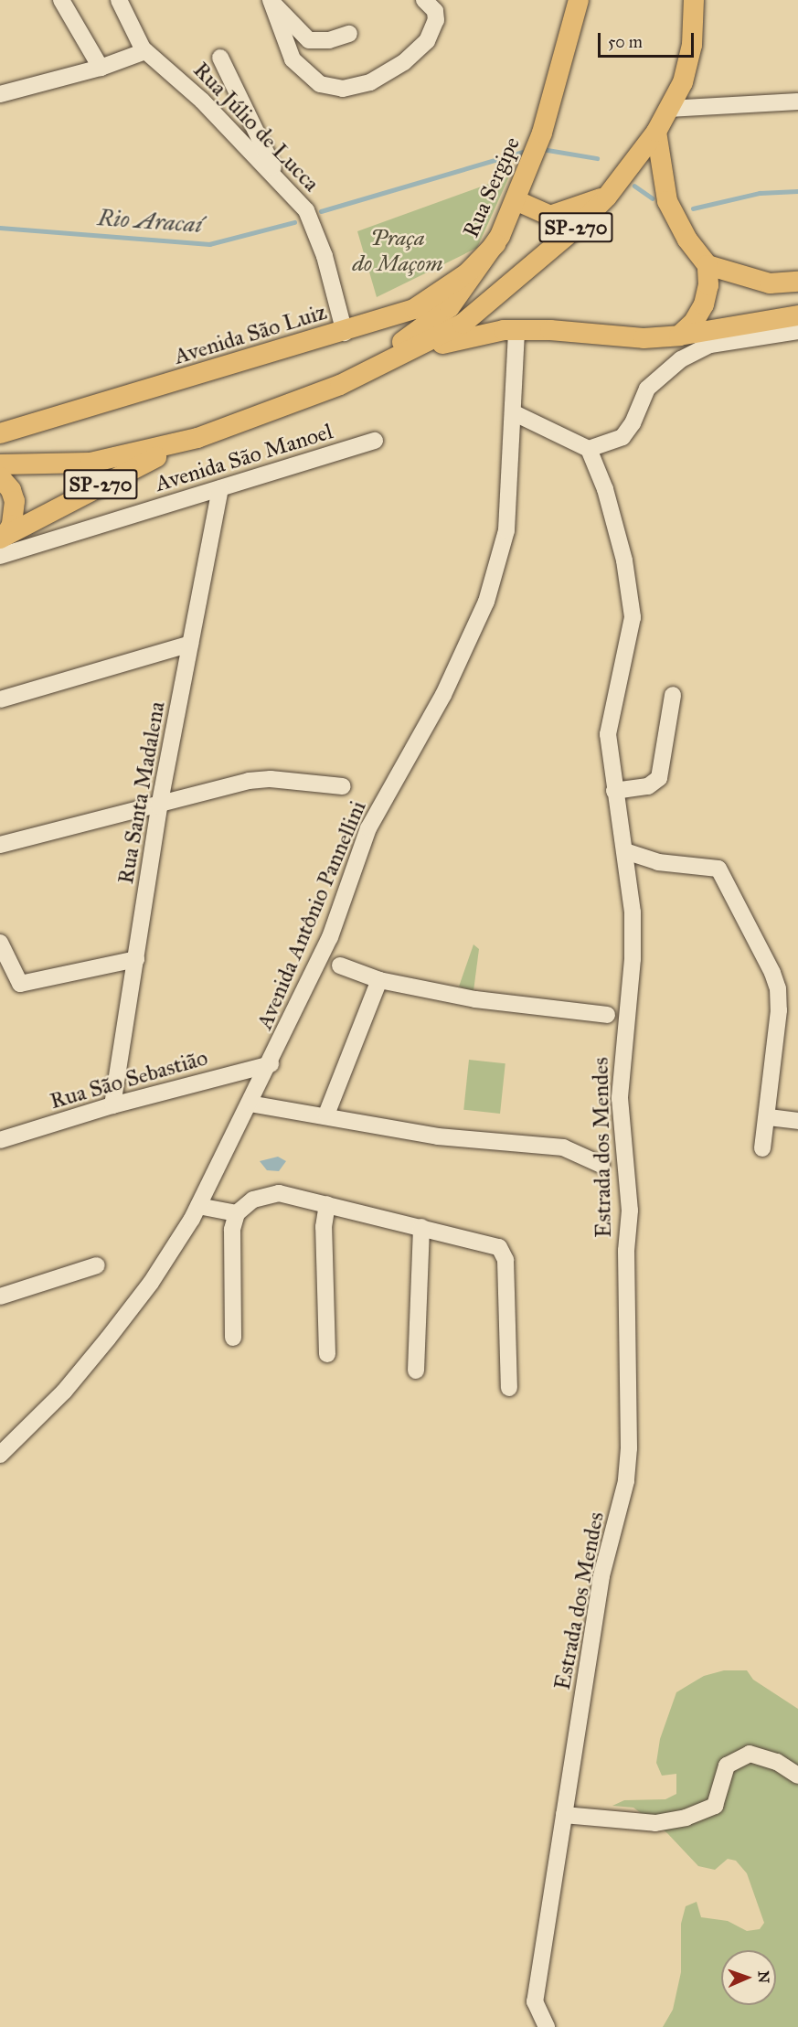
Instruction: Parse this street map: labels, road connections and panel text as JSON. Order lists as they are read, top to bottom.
{
  "streets": {
    "main road": ["Rua Sergipe", "SP-270", "Avenida São Luiz"],
    "street": [
      "Rua Júlio de Lucca",
      "Avenida São Manoel",
      "Rua Santa Madalena",
      "Avenida Antônio Pannellini",
      "Rua São Sebastião",
      "Estrada dos Mendes"
    ]
  },
  "crossings": [
    ["Rua Júlio de Lucca", "Avenida São Luiz"],
    ["Rua Sergipe", "SP-270"],
    ["Rua Sergipe", "Avenida São Luiz"],
    ["Avenida São Manoel", "Rua Santa Madalena"],
    ["Rua Santa Madalena", "Rua São Sebastião"],
    ["Avenida Antônio Pannellini", "Rua São Sebastião"]
  ],
  "water": ["Rio Aracaí"],
  "parks": ["Praça do Maçom"],
  "scale_bar": "50 m",
  "north": "right"
}
